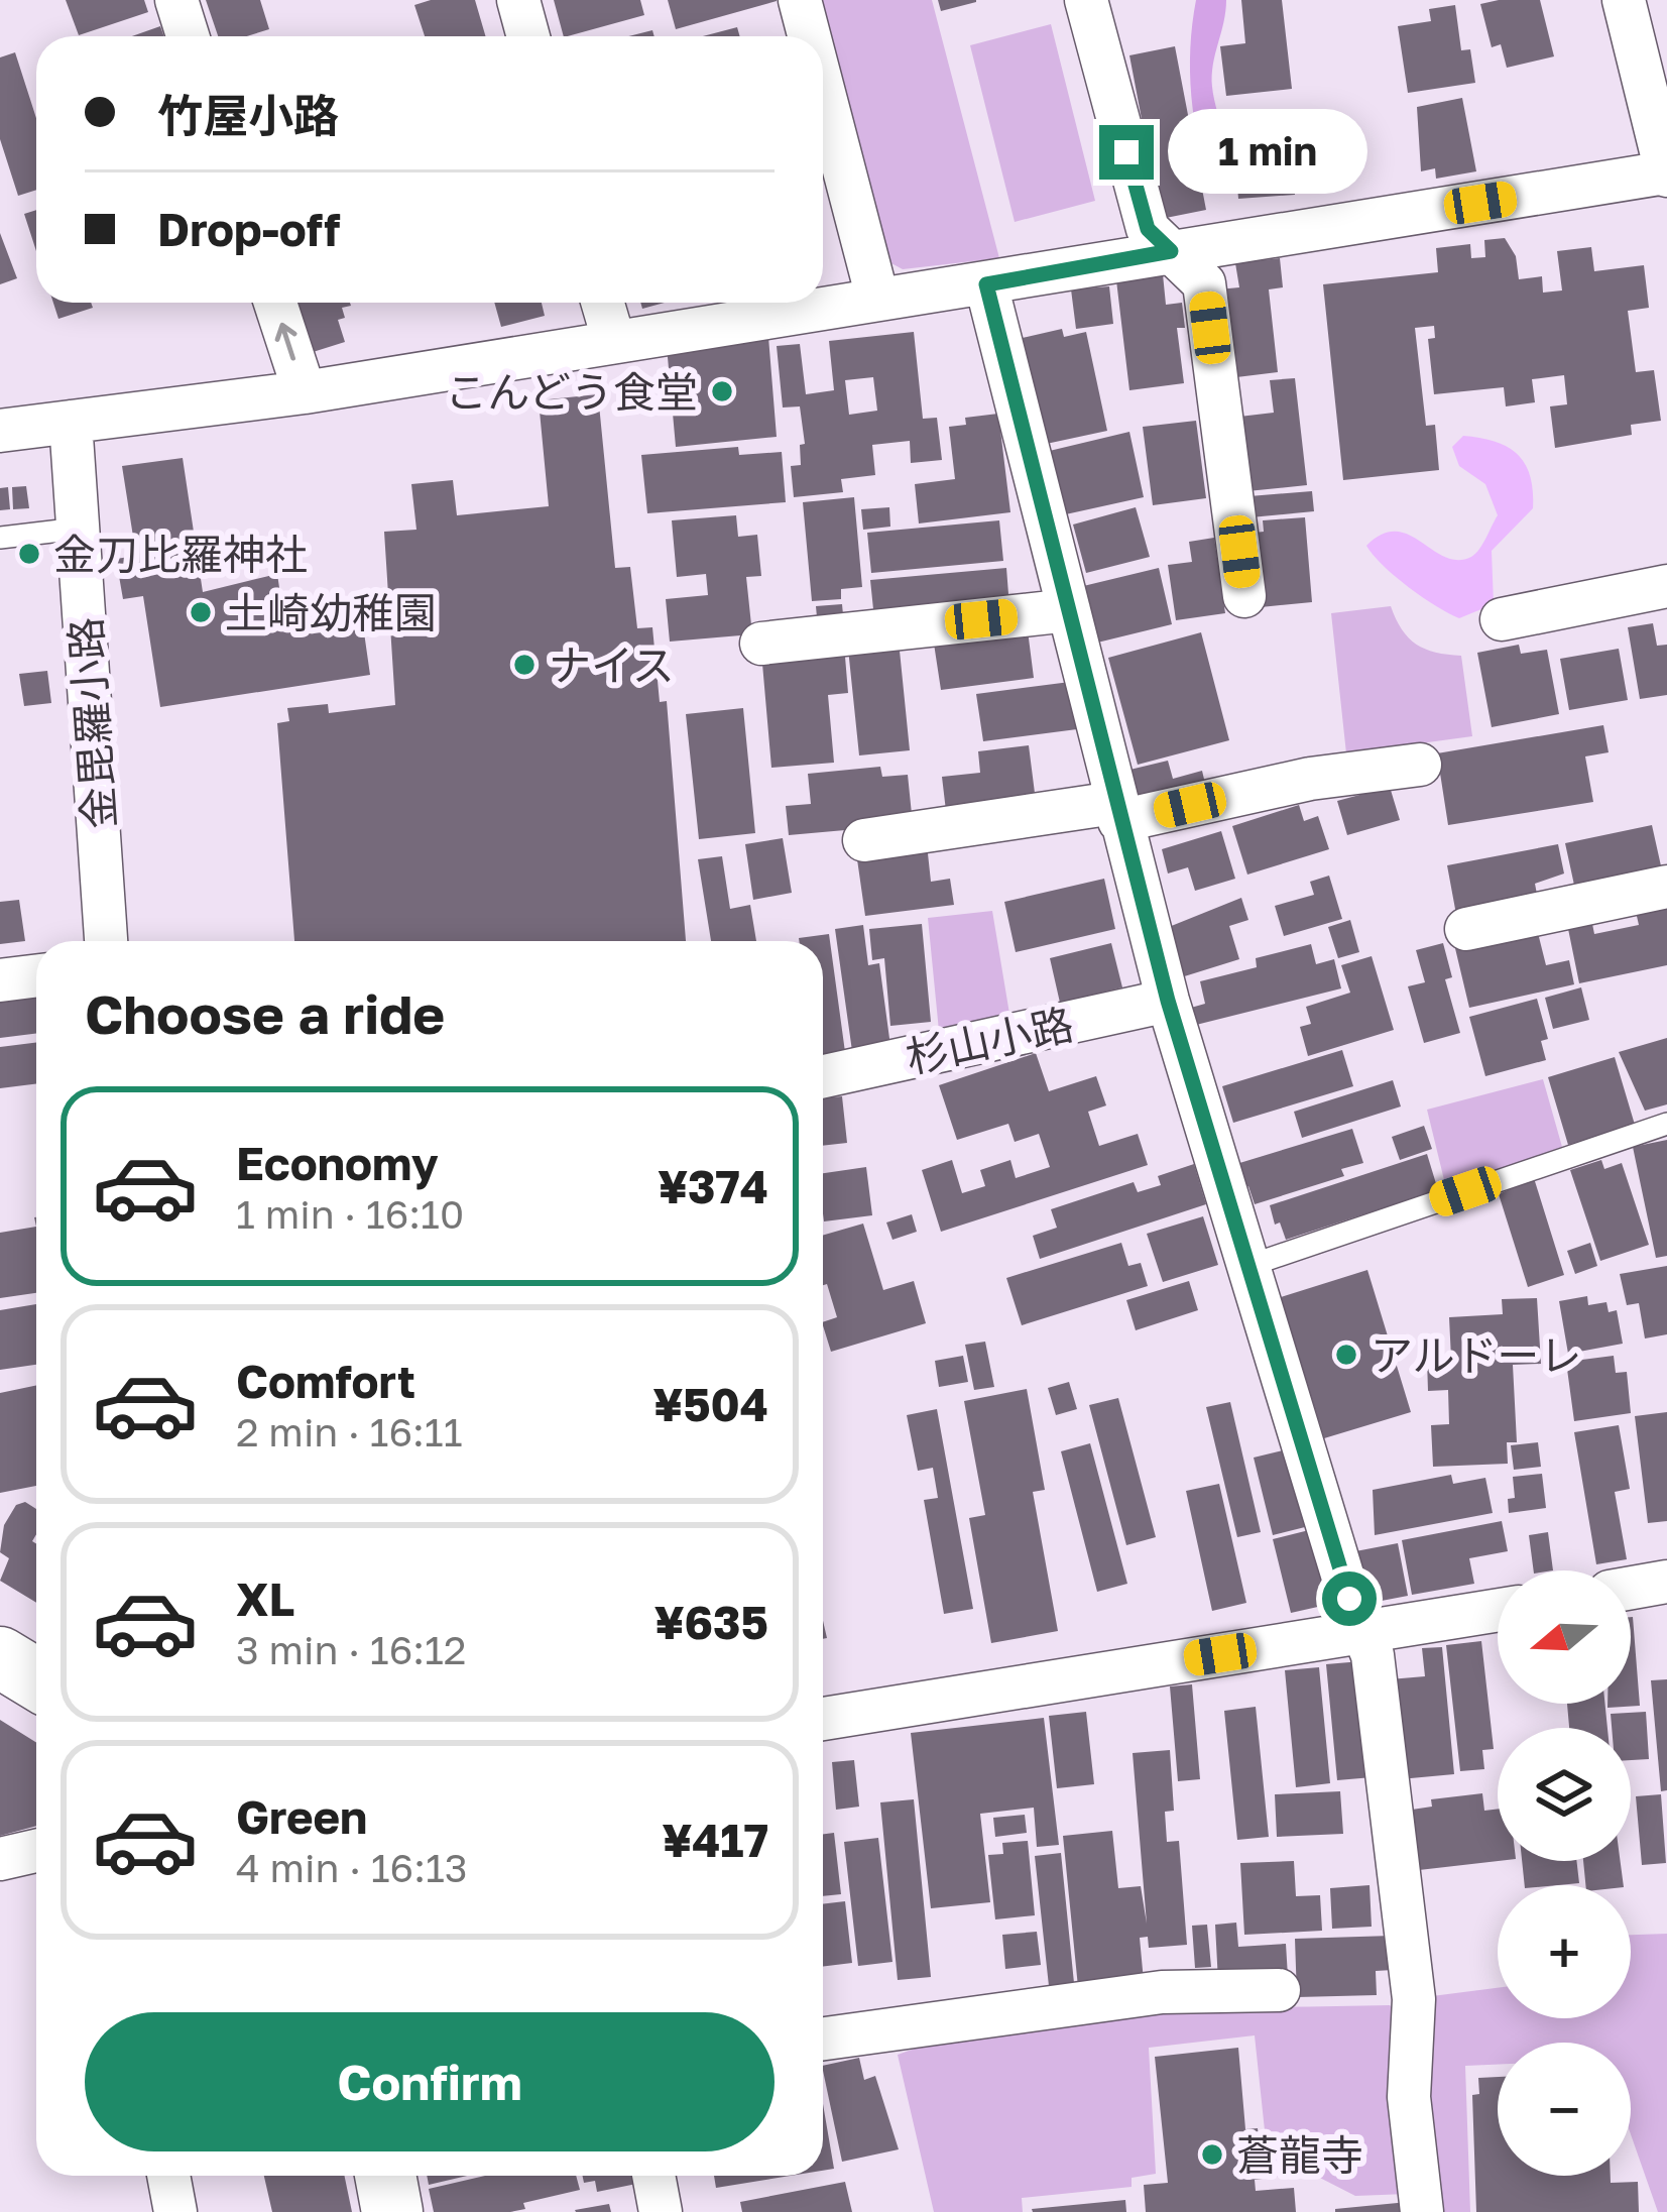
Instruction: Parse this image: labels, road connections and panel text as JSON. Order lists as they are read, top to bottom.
{
  "streets": {
    "street": ["金毘羅小路", "杉山小路"]
  },
  "places": [
    "こんどう食堂",
    "金刀比羅神社",
    "土崎幼稚園",
    "ナイス",
    "アルドーレ",
    "蒼龍寺"
  ],
  "north": "left",
  "page": {
    "banner": ["竹屋小路", "Drop-off"],
    "bubble": "1 min",
    "heading": "Choose a ride",
    "list": [
      {
        "name": "Economy",
        "note": "1 min · 16:10",
        "value": "¥374"
      },
      {
        "name": "Comfort",
        "note": "2 min · 16:11",
        "value": "¥504"
      },
      {
        "name": "XL",
        "note": "3 min · 16:12",
        "value": "¥635"
      },
      {
        "name": "Green",
        "note": "4 min · 16:13",
        "value": "¥417"
      }
    ],
    "map_buttons": ["+", "−"],
    "buttons": "Confirm"
  }
}
